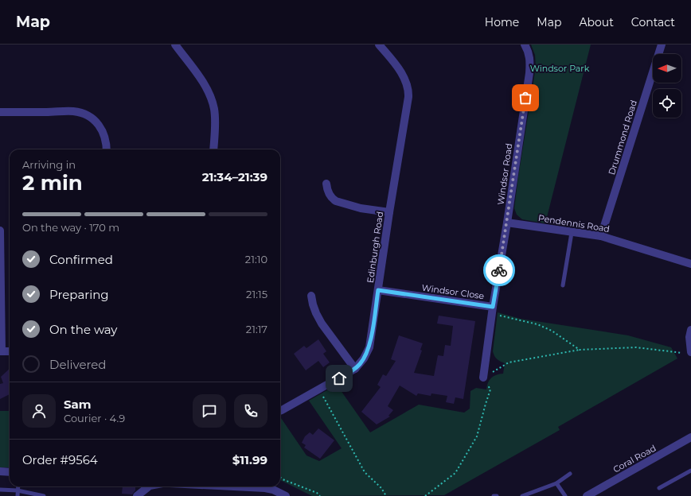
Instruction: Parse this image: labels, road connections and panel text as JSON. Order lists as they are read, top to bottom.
{
  "streets": {
    "street": [
      "Drummond Road",
      "Windsor Road",
      "Pendennis Road",
      "Edinburgh Road",
      "Windsor Close",
      "Coral Road"
    ]
  },
  "crossings": [
    ["Drummond Road", "Pendennis Road"],
    ["Windsor Road", "Pendennis Road"],
    ["Windsor Road", "Windsor Close"],
    ["Edinburgh Road", "Windsor Close"]
  ],
  "parks": ["Windsor Park"],
  "north": "left",
  "page": {
    "header": "Map",
    "nav": [
      "Home",
      "Map",
      "About",
      "Contact"
    ],
    "heading": ["2 min", "Arriving in", "21:34–21:39"],
    "panel": [
      "Sam",
      "Courier · 4.9",
      "Order #9564",
      "$11.99"
    ],
    "bar": "On the way · 170 m",
    "list": [
      ["Confirmed", "21:10"],
      ["Preparing", "21:15"],
      ["On the way", "21:17"],
      "Delivered"
    ]
  }
}
